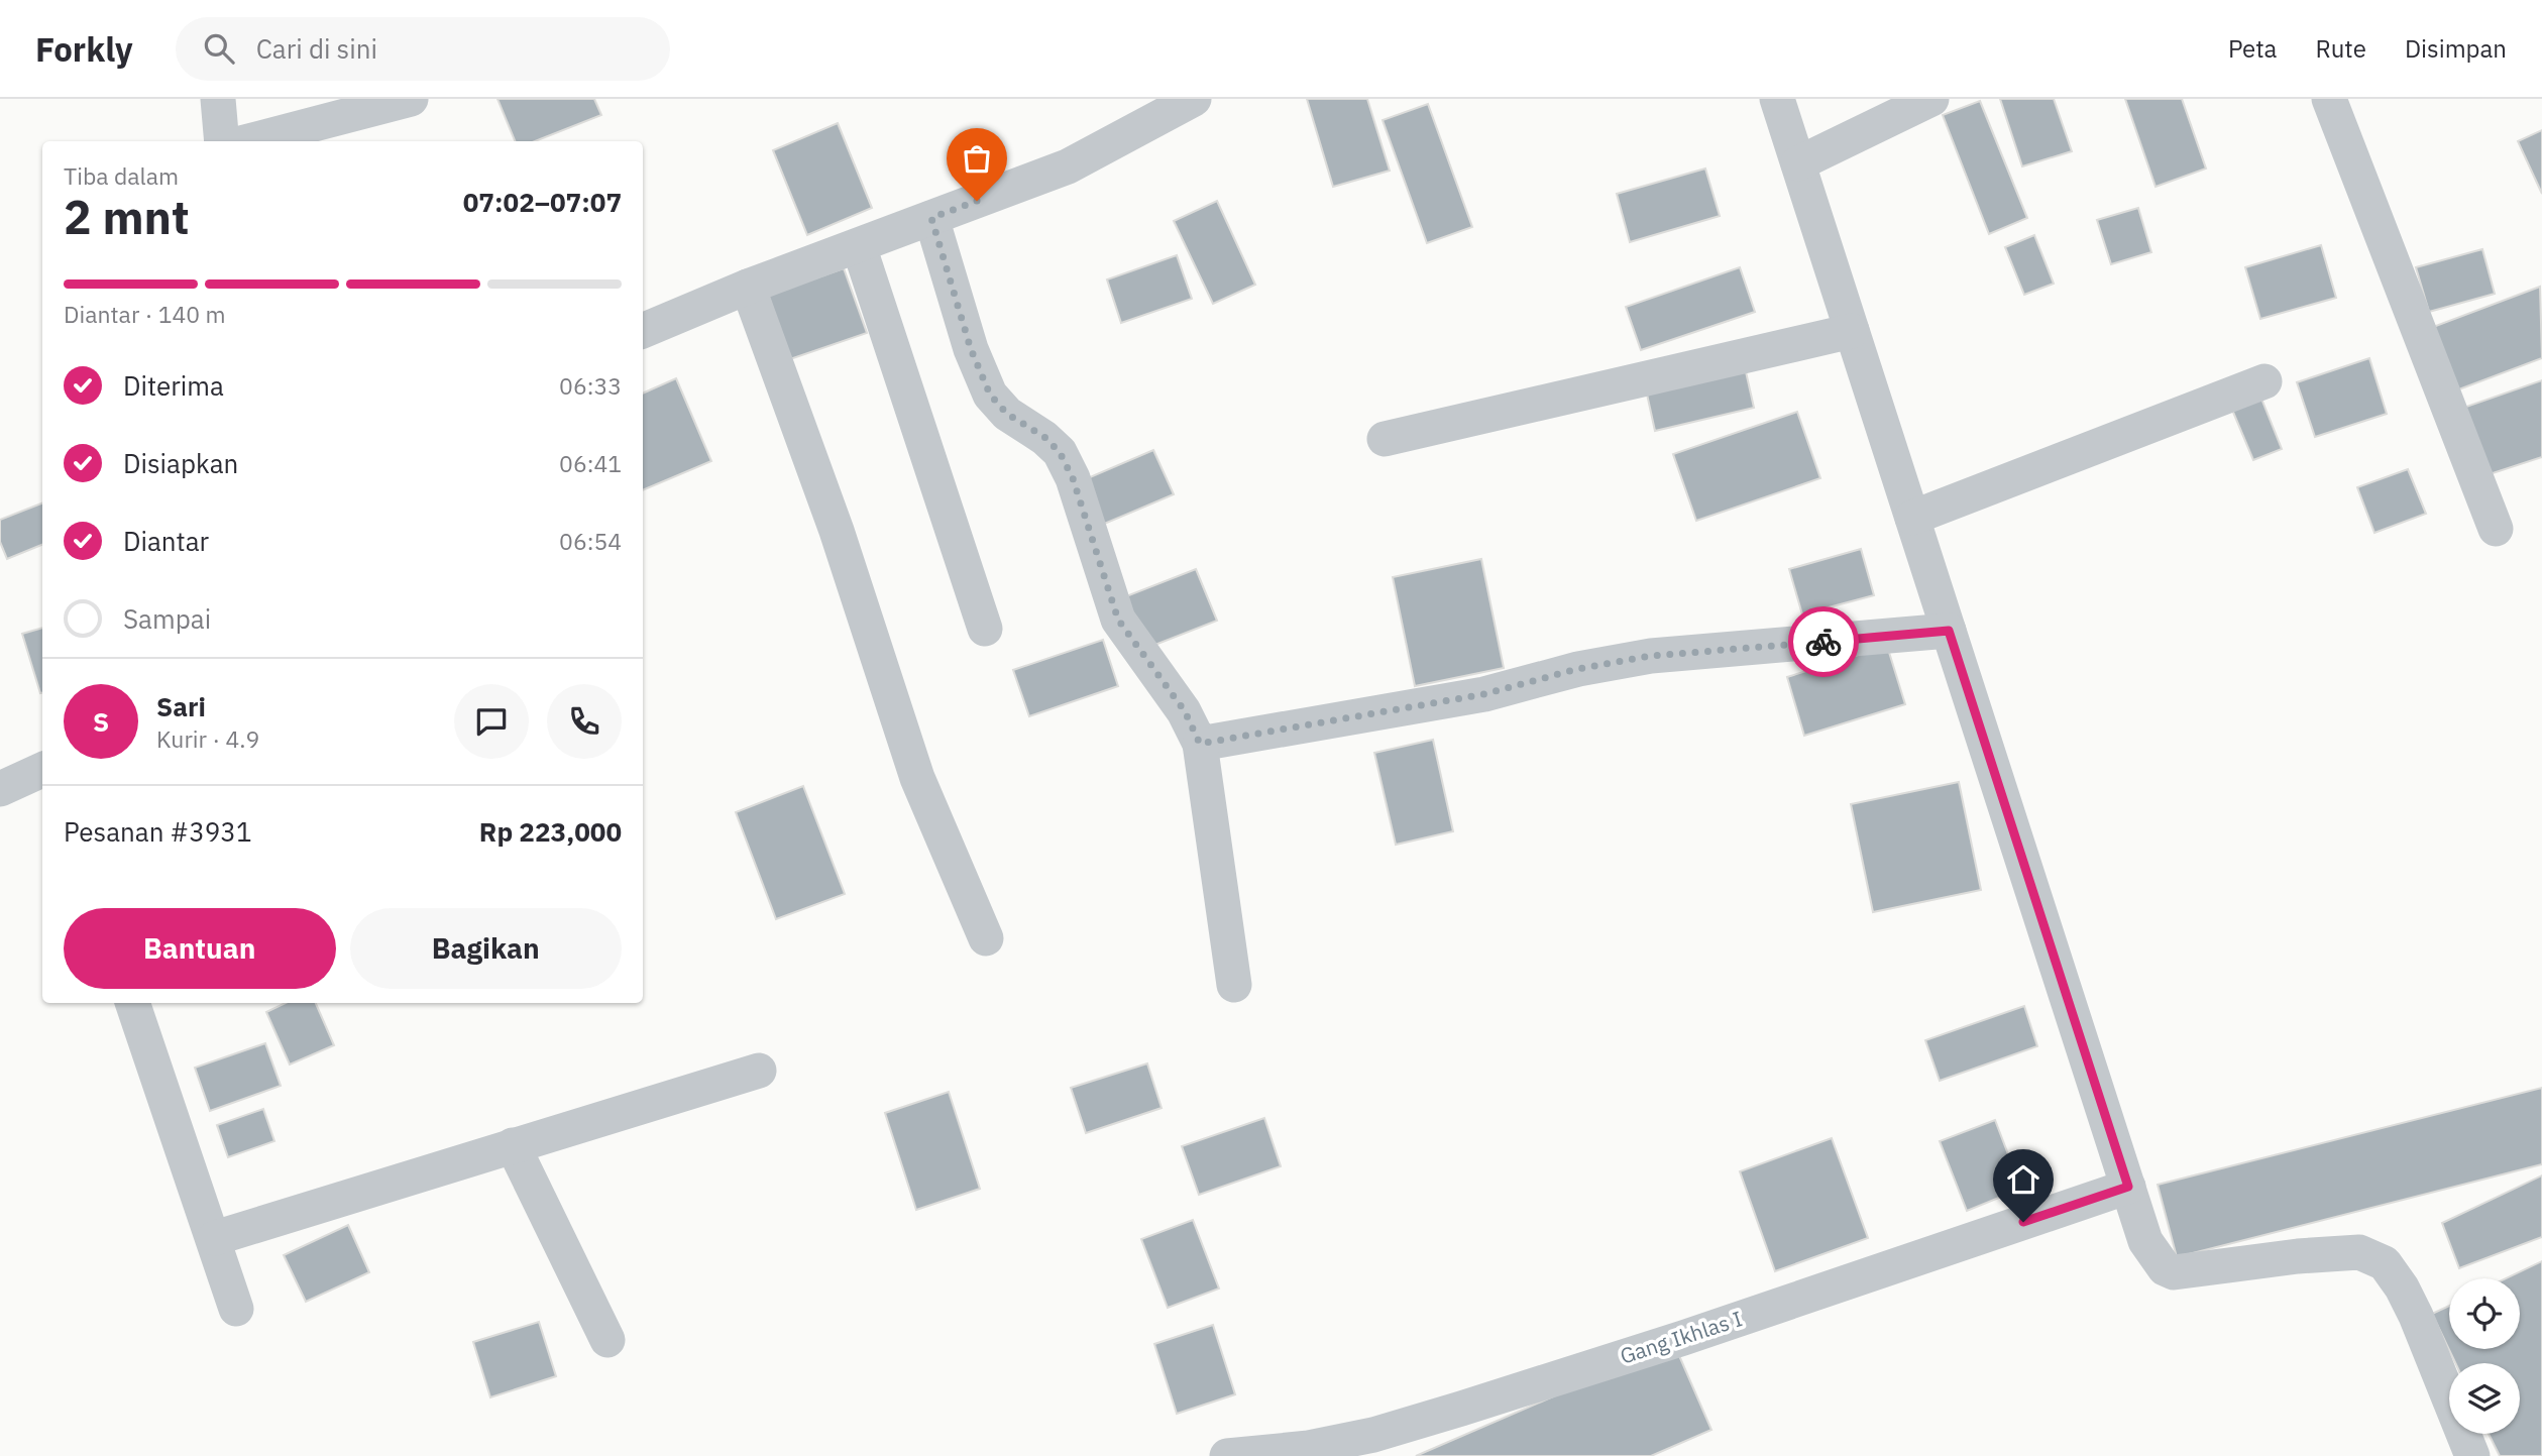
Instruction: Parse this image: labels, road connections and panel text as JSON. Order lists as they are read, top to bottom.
{
  "streets": {
    "street": ["Gang Ikhlas I"]
  },
  "page": {
    "header": "Forkly",
    "search": "Cari di sini",
    "nav": ["Peta", "Rute", "Disimpan"],
    "heading": ["2 mnt", "Tiba dalam", "07:02–07:07"],
    "panel": [
      "Sari",
      "Kurir · 4.9",
      "Pesanan #3931",
      "Rp 223,000"
    ],
    "bar": "Diantar · 140 m",
    "list": [
      ["Diterima", "06:33"],
      ["Disiapkan", "06:41"],
      ["Diantar", "06:54"],
      "Sampai"
    ],
    "round": "S",
    "buttons": ["Bantuan", "Bagikan"]
  }
}
